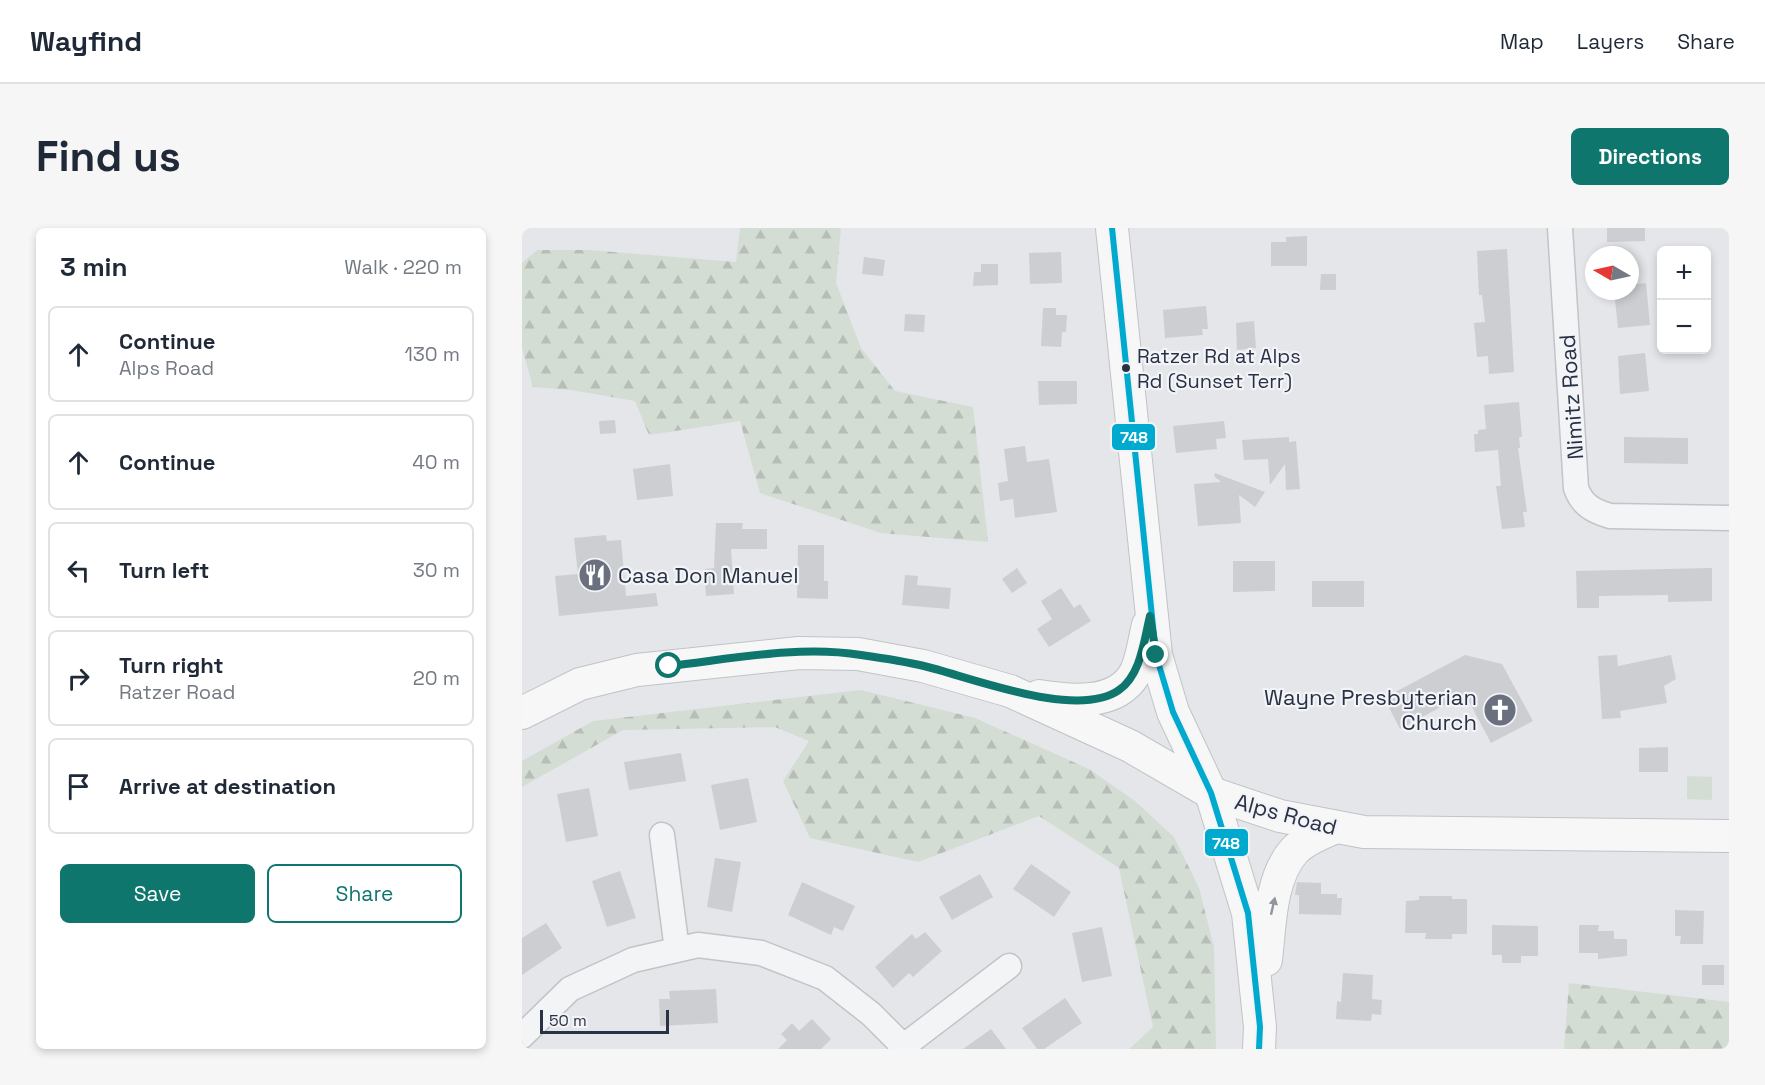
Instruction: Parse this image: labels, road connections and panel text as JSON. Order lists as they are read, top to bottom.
{
  "streets": {
    "main road": ["Alps Road"],
    "street": ["Nimitz Road"]
  },
  "places": {
    "other": ["Ratzer Rd at Alps Rd (Sunset Terr)"],
    "restaurant": ["Casa Don Manuel"],
    "church": ["Wayne Presbyterian Church"]
  },
  "lines": ["transit line 748"],
  "scale_bar": "50 m",
  "north": "left",
  "page": {
    "header": "Wayfind",
    "nav": ["Map", "Layers", "Share"],
    "buttons": [
      "Directions",
      ["Save", "Share"]
    ],
    "title": "Find us",
    "heading": ["3 min", "Walk · 220 m"],
    "map_buttons": ["+", "−"],
    "list": [
      ["Continue", "Alps Road", "130 m"],
      ["Continue", "40 m"],
      ["Turn left", "30 m"],
      ["Turn right", "Ratzer Road", "20 m"],
      "Arrive at destination"
    ],
    "scale": "50 m"
  }
}
